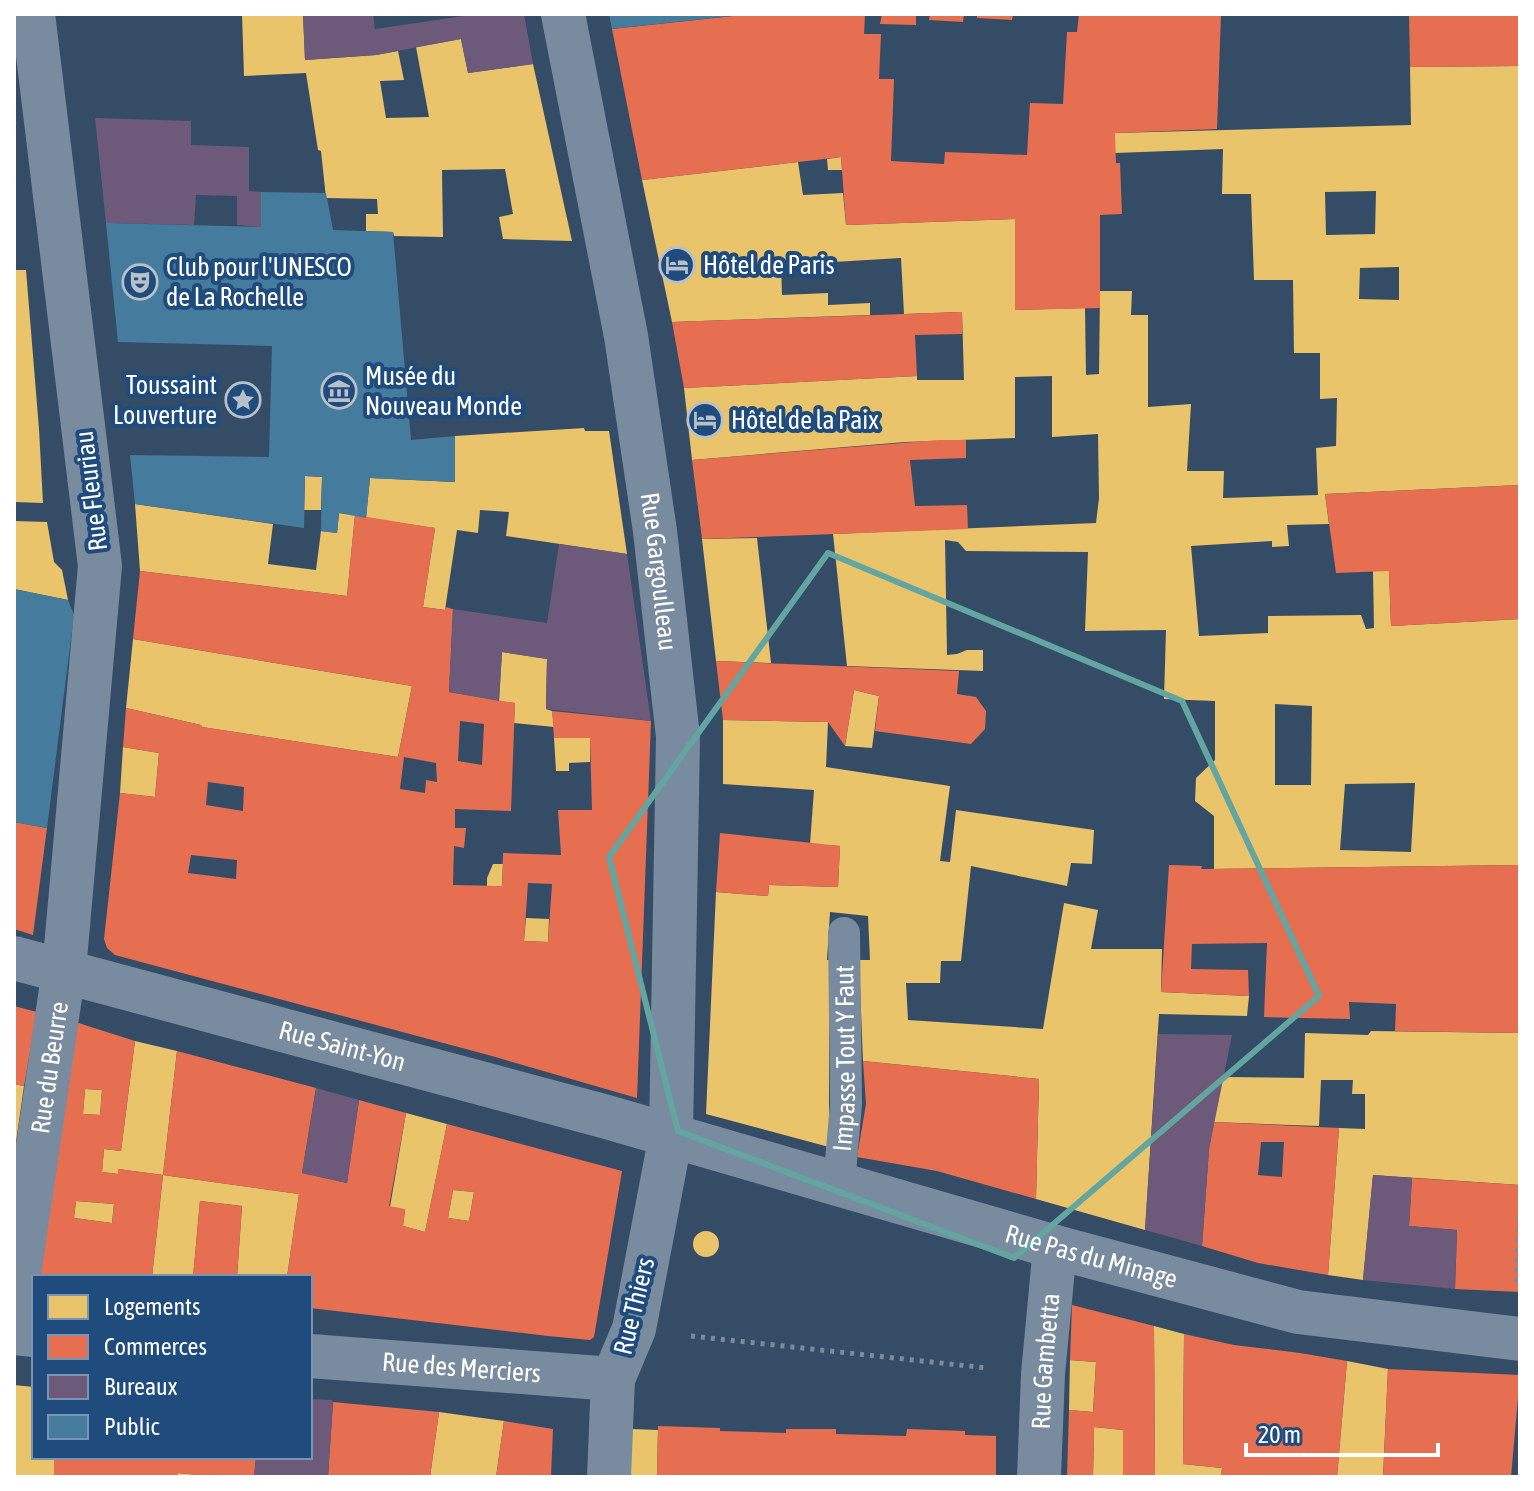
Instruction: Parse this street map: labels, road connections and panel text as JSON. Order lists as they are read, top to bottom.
{
  "streets": {
    "street": [
      "Rue Fleuriau",
      "Rue Gargoulleau",
      "Rue Saint-Yon",
      "Rue du Beurre",
      "Rue Pas du Minage",
      "Rue Thiers",
      "Rue Gambetta",
      "Rue des Merciers"
    ],
    "lane": ["Impasse Tout Y Faut"]
  },
  "crossings": [
    ["Rue Fleuriau", "Rue Saint-Yon"],
    ["Rue Fleuriau", "Rue du Beurre"],
    ["Rue Gargoulleau", "Rue Saint-Yon"],
    ["Rue Gargoulleau", "Rue Pas du Minage"],
    ["Rue Gargoulleau", "Rue Thiers"],
    ["Rue Saint-Yon", "Rue du Beurre"],
    ["Rue Saint-Yon", "Rue Pas du Minage"],
    ["Rue Saint-Yon", "Rue Thiers"],
    ["Impasse Tout Y Faut", "Rue Pas du Minage"],
    ["Rue Pas du Minage", "Rue Thiers"],
    ["Rue Pas du Minage", "Rue Gambetta"],
    ["Rue Thiers", "Rue des Merciers"]
  ],
  "places": {
    "hotel": ["Hôtel de Paris", "Hôtel de la Paix"],
    "theatre": ["Club pour l'UNESCO de La Rochelle"],
    "museum": ["Musée du Nouveau Monde"],
    "place": ["Toussaint Louverture"]
  },
  "legend": [
    "Logements",
    "Commerces",
    "Bureaux",
    "Public"
  ],
  "scale_bar": "20 m"
}
